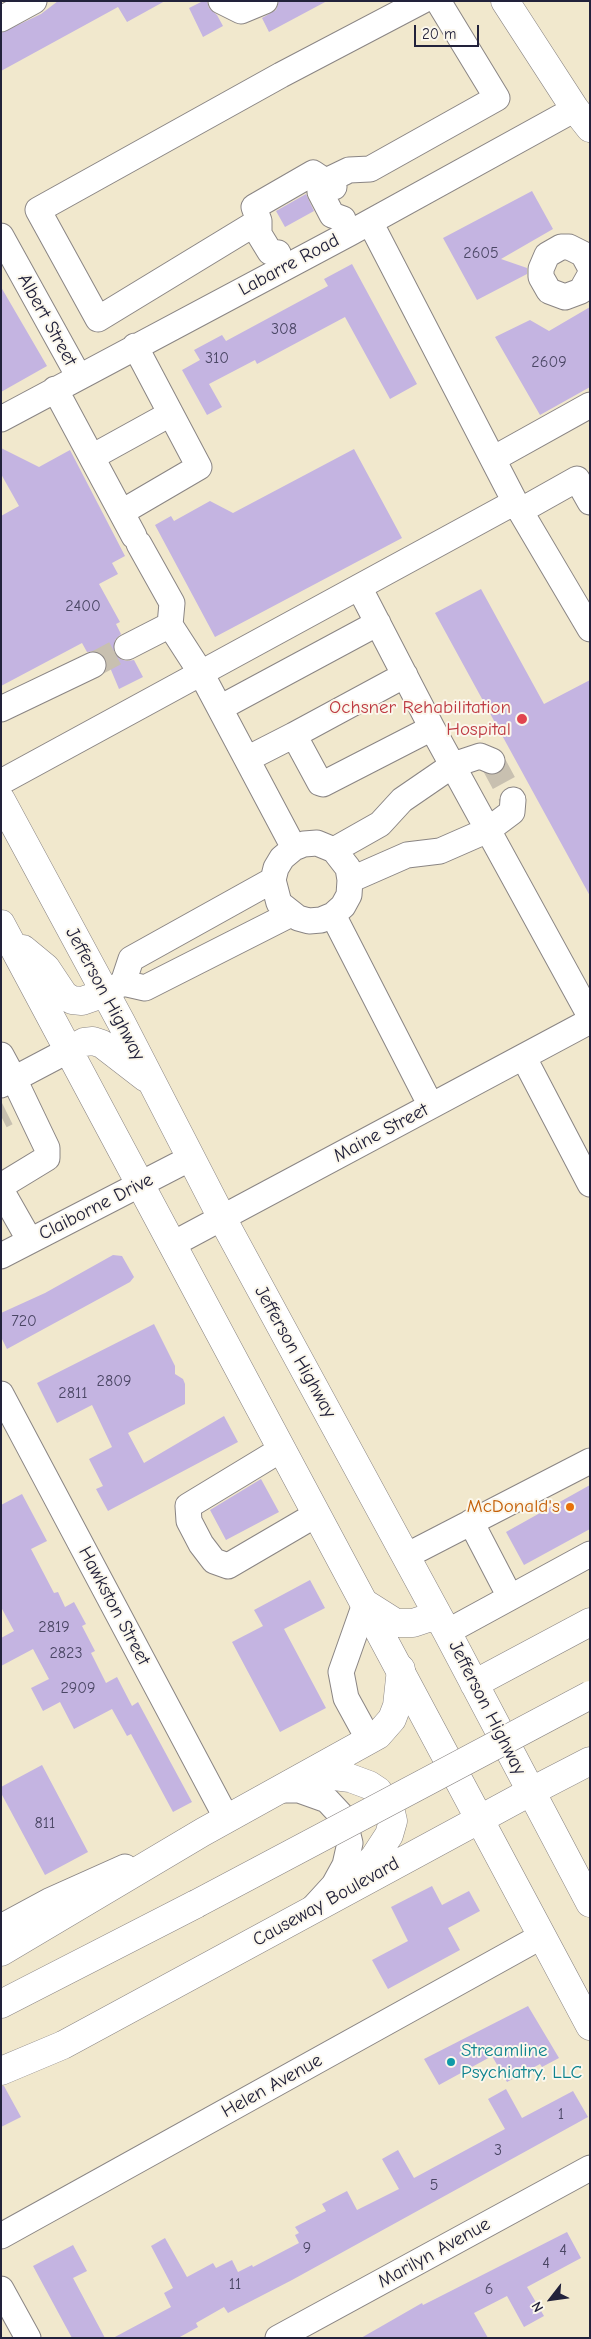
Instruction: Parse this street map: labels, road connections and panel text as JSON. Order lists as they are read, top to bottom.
{
  "streets": {
    "main road": ["Jefferson Highway", "Causeway Boulevard"],
    "street": [
      "Labarre Road",
      "Albert Street",
      "Maine Street",
      "Claiborne Drive",
      "Hawkston Street",
      "Helen Avenue",
      "Marilyn Avenue"
    ]
  },
  "crossings": [
    ["Labarre Road", "Albert Street"],
    ["Jefferson Highway", "Maine Street"],
    ["Jefferson Highway", "Claiborne Drive"],
    ["Jefferson Highway", "Causeway Boulevard"]
  ],
  "places": ["Ochsner Rehabilitation Hospital", "McDonald's", "Streamline Psychiatry, LLC"],
  "house_numbers": [
    "2605",
    "308",
    "310",
    "2609",
    "2400",
    "720",
    "2809",
    "2811",
    "2819",
    "2823",
    "2909",
    "811",
    "1",
    "3",
    "5",
    "9",
    "4",
    "4",
    "11",
    "6"
  ],
  "scale_bar": "20 m",
  "north": "bottom left"
}
